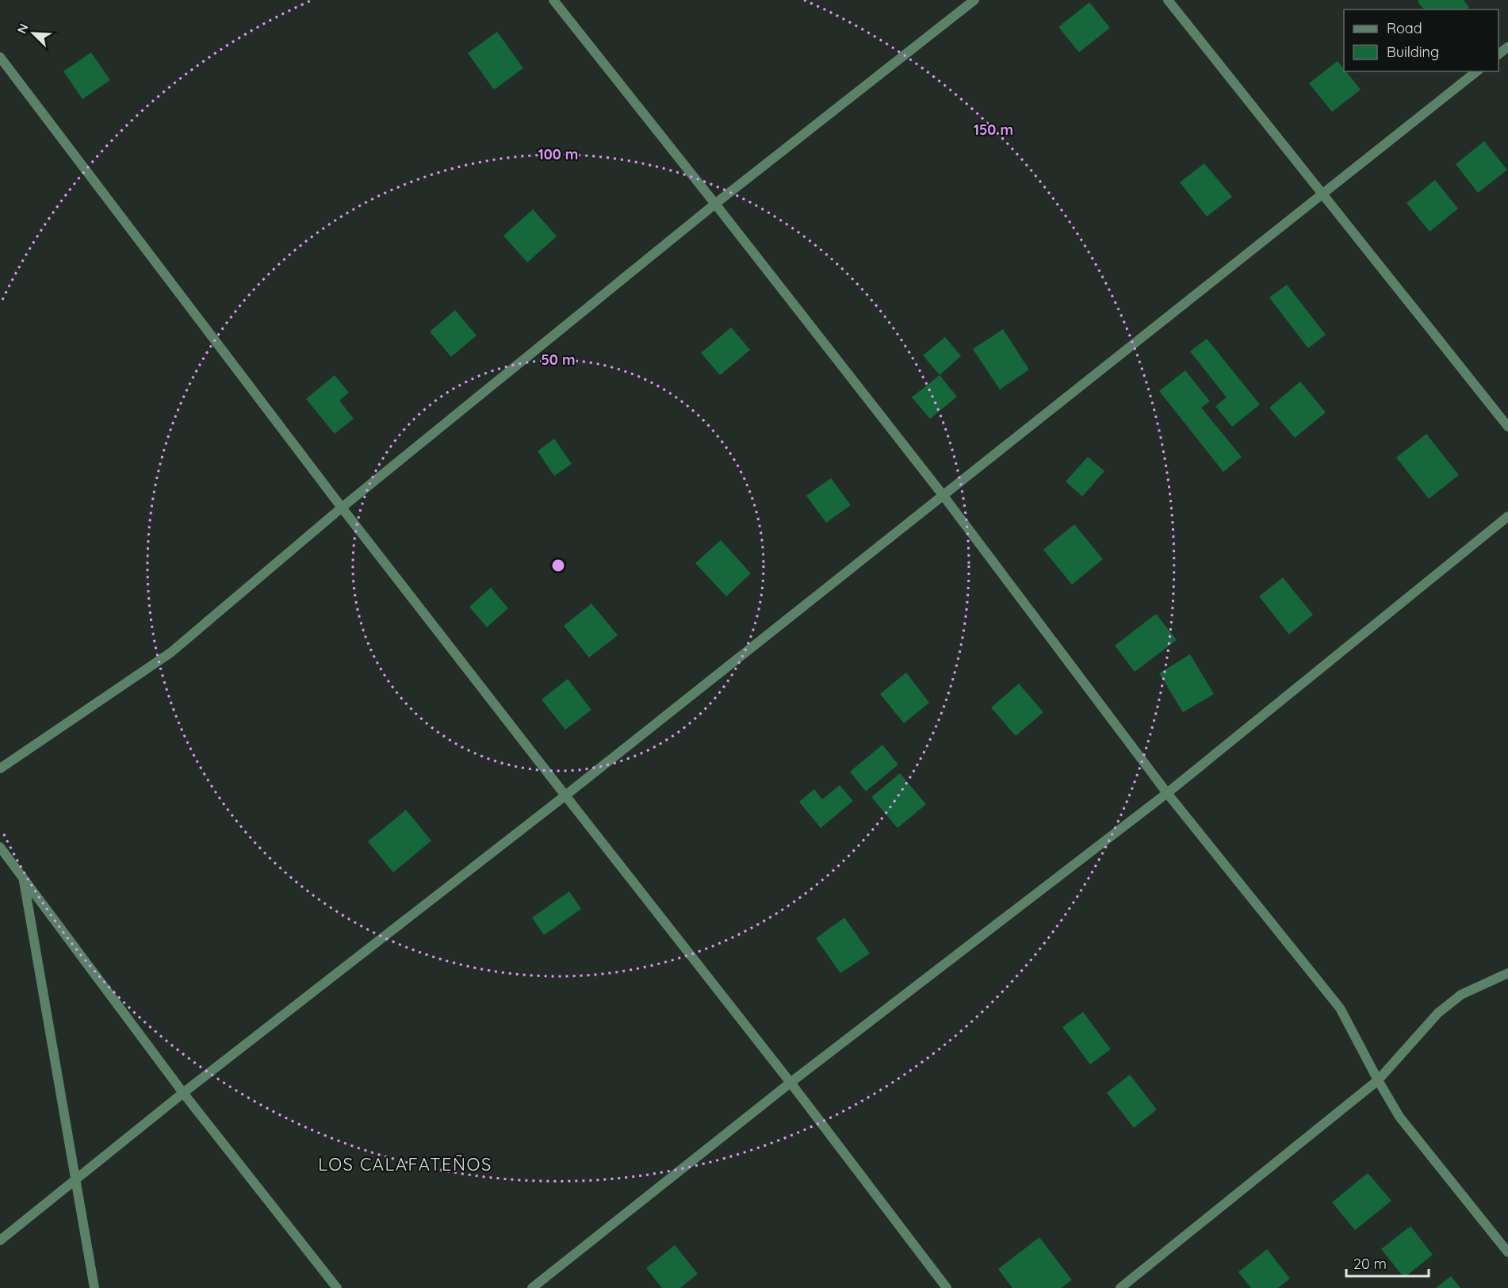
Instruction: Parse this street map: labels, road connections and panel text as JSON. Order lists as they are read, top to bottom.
{
  "districts": ["LOS CALAFATEÑOS"],
  "legend": ["Road", "Building"],
  "scale_bar": "20 m",
  "north": "top left",
  "rings": ["150 m", "100 m", "50 m"]
}
